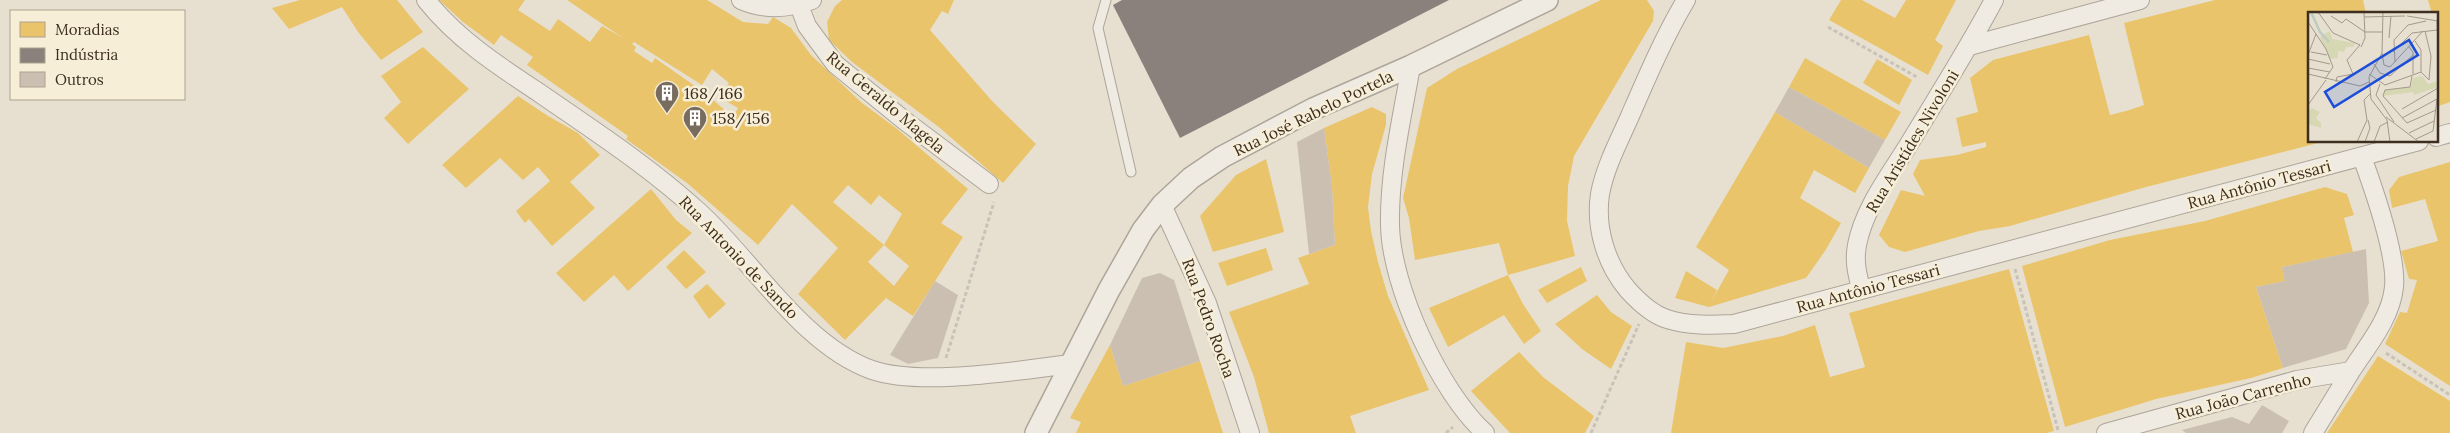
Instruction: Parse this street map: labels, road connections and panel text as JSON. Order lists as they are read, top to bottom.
{
  "streets": {
    "street": [
      "Rua Geraldo Magela",
      "Rua José Rabelo Portela",
      "Rua Aristídes Nivoloni",
      "Rua Antônio Tessari",
      "Rua Antonio de Sando",
      "Rua Pedro Rocha",
      "Rua João Carrenho"
    ]
  },
  "crossings": [
    ["Rua José Rabelo Portela", "Rua Antonio de Sando"],
    ["Rua José Rabelo Portela", "Rua Pedro Rocha"],
    ["Rua Aristídes Nivoloni", "Rua Antônio Tessari"]
  ],
  "places": {
    "building": ["168/166", "158/156"]
  },
  "legend": ["Moradias", "Indústria", "Outros"]
}
